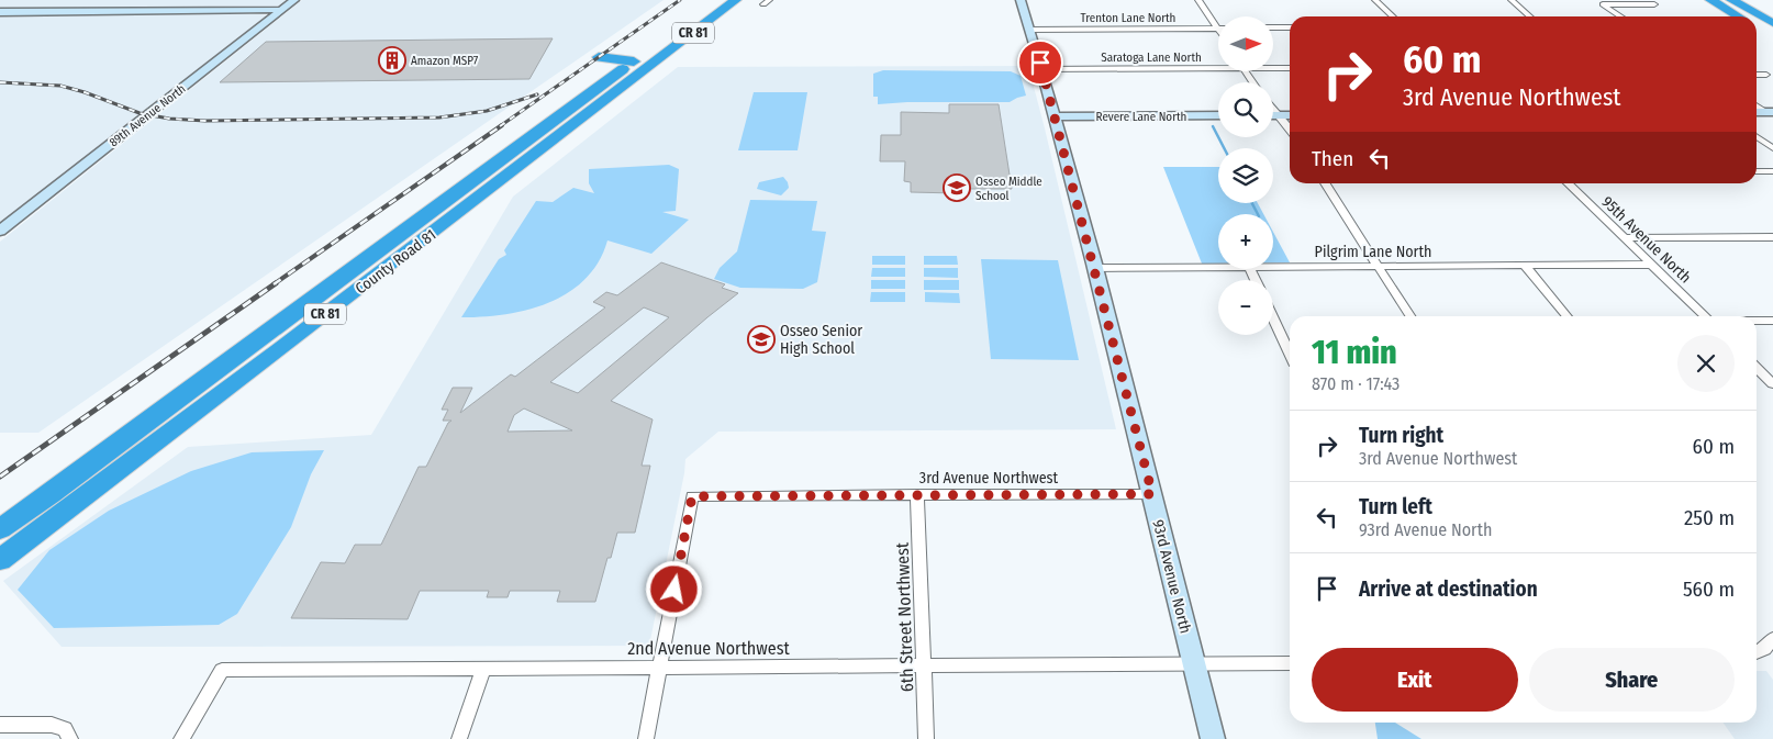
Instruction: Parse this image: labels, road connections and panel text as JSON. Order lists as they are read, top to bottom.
{
  "streets": {
    "highway": ["CR 81", "County Road 81"],
    "street": [
      "Trenton Lane North",
      "Saratoga Lane North",
      "89th Avenue North",
      "Revere Lane North",
      "95th Avenue North",
      "Pilgrim Lane North",
      "3rd Avenue Northwest",
      "93rd Avenue North",
      "6th Street Northwest",
      "2nd Avenue Northwest"
    ]
  },
  "crossings": [
    ["Trenton Lane North", "93rd Avenue North"],
    ["Saratoga Lane North", "93rd Avenue North"],
    ["Revere Lane North", "93rd Avenue North"],
    ["95th Avenue North", "Pilgrim Lane North"],
    ["Pilgrim Lane North", "93rd Avenue North"],
    ["3rd Avenue Northwest", "93rd Avenue North"],
    ["3rd Avenue Northwest", "6th Street Northwest"],
    ["3rd Avenue Northwest", "2nd Avenue Northwest"],
    ["93rd Avenue North", "2nd Avenue Northwest"],
    ["6th Street Northwest", "2nd Avenue Northwest"]
  ],
  "places": {
    "building": ["Amazon MSP7"],
    "school or university": ["Osseo Middle School", "Osseo Senior High School"]
  },
  "north": "right",
  "page": {
    "map_buttons": ["+", "−"],
    "turn": ["60 m", "3rd Avenue Northwest"],
    "then": "Then",
    "heading": ["11 min", "870 m · 17:43"],
    "list": [
      {
        "name": "Turn right",
        "note": "3rd Avenue Northwest",
        "value": "60 m"
      },
      {
        "name": "Turn left",
        "note": "93rd Avenue North",
        "value": "250 m"
      },
      {
        "name": "Arrive at destination",
        "value": "560 m"
      }
    ],
    "buttons": ["Exit", "Share"]
  }
}
